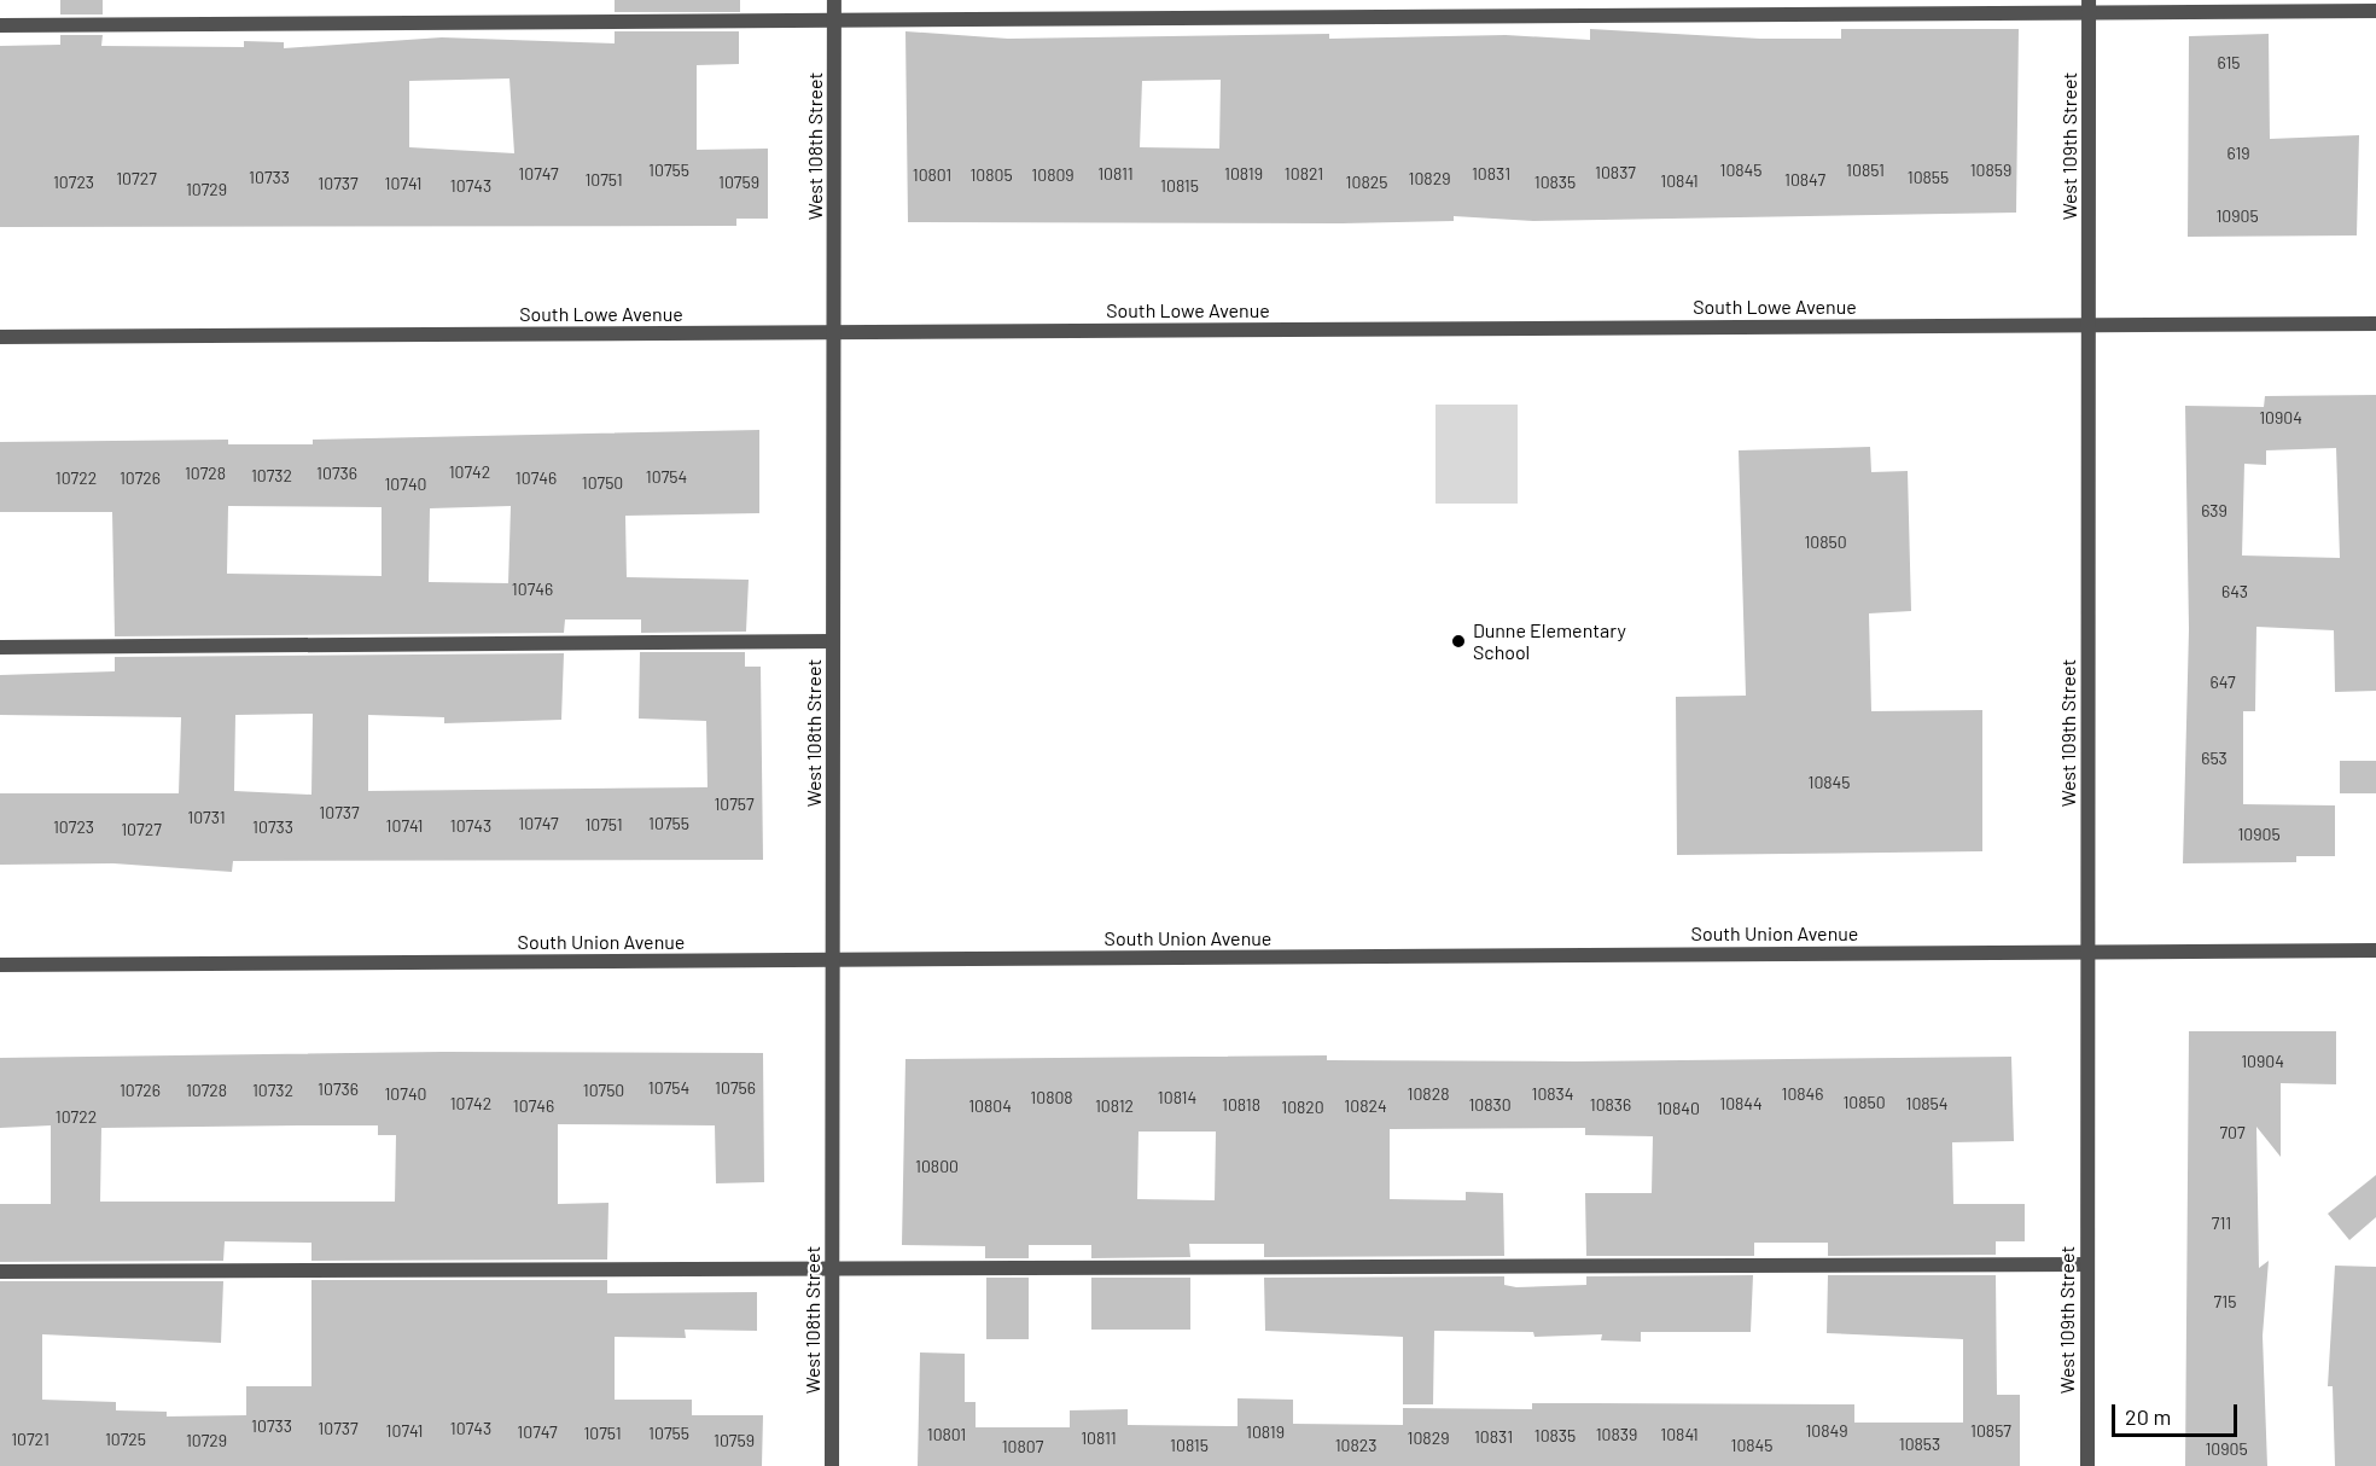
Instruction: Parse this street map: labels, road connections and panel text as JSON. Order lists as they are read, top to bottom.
{
  "streets": {
    "street": [
      "West 108th Street",
      "West 109th Street",
      "South Lowe Avenue",
      "South Union Avenue"
    ]
  },
  "crossings": [
    ["West 108th Street", "South Lowe Avenue"],
    ["West 108th Street", "South Union Avenue"],
    ["West 109th Street", "South Lowe Avenue"],
    ["West 109th Street", "South Union Avenue"]
  ],
  "places": ["Dunne Elementary School"],
  "house_numbers": [
    "615",
    "619",
    "10755",
    "10845",
    "10851",
    "10859",
    "10837",
    "10747",
    "10811",
    "10819",
    "10821",
    "10831",
    "10801",
    "10805",
    "10809",
    "10733",
    "10855",
    "10727",
    "10829",
    "10751",
    "10847",
    "10841",
    "10723",
    "10759",
    "10825",
    "10835",
    "10737",
    "10741",
    "10743",
    "10815",
    "10729",
    "10905",
    "10904",
    "10742",
    "10728",
    "10736",
    "10732",
    "10754",
    "10722",
    "10726",
    "10746",
    "10750",
    "10740",
    "639",
    "10850",
    "10746",
    "643",
    "647",
    "653",
    "10845",
    "10757",
    "10737",
    "10731",
    "10747",
    "10755",
    "10751",
    "10741",
    "10743",
    "10723",
    "10733",
    "10727",
    "10905",
    "10904",
    "10754",
    "10756",
    "10736",
    "10726",
    "10728",
    "10732",
    "10750",
    "10740",
    "10828",
    "10834",
    "10846",
    "10808",
    "10814",
    "10850",
    "10742",
    "10844",
    "10854",
    "10818",
    "10830",
    "10836",
    "10746",
    "10804",
    "10812",
    "10824",
    "10820",
    "10840",
    "10722",
    "707",
    "10800",
    "711",
    "715",
    "10733",
    "10737",
    "10743",
    "10741",
    "10849",
    "10857",
    "10747",
    "10819",
    "10751",
    "10755",
    "10801",
    "10839",
    "10841",
    "10835",
    "10831",
    "10811",
    "10829",
    "10721",
    "10725",
    "10729",
    "10759",
    "10853",
    "10815",
    "10823",
    "10845",
    "10807",
    "10905"
  ],
  "scale_bar": "20 m"
}
